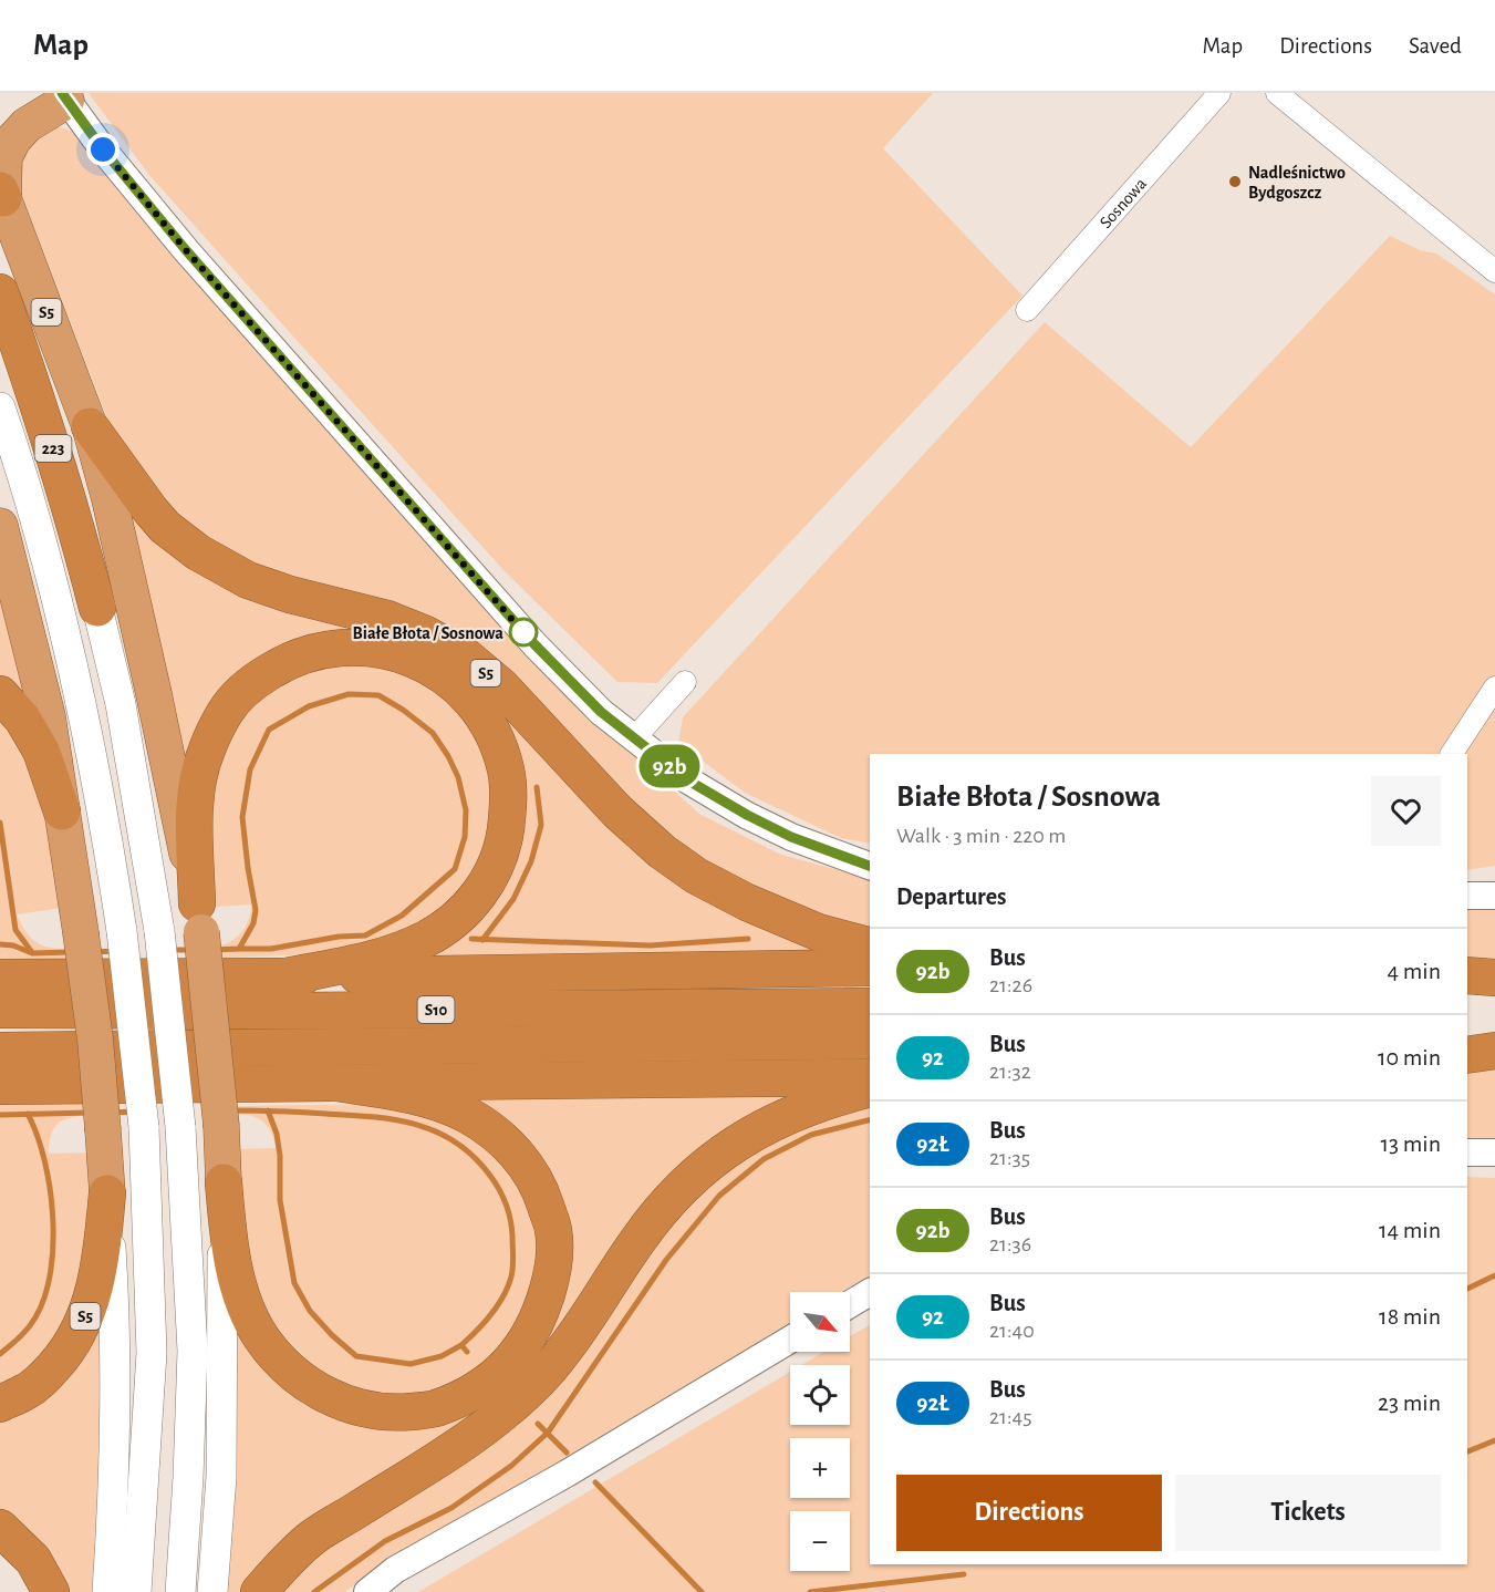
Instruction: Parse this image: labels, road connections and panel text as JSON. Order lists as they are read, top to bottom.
{
  "streets": {
    "highway": ["S5", "223", "S10"],
    "street": ["Sosnowa"]
  },
  "places": ["Nadleśnictwo Bydgoszcz", "Białe Błota / Sosnowa"],
  "lines": ["bus line 92b"],
  "north": "bottom right",
  "page": {
    "header": "Map",
    "nav": ["Map", "Directions", "Saved"],
    "on_map": "92b",
    "heading": [
      ["Białe Błota / Sosnowa", "Walk · 3 min · 220 m"],
      "Departures"
    ],
    "list": [
      {
        "mark": "92b",
        "name": "Bus",
        "note": "21:26",
        "value": "4 min"
      },
      {
        "mark": "92",
        "name": "Bus",
        "note": "21:32",
        "value": "10 min"
      },
      {
        "mark": "92Ł",
        "name": "Bus",
        "note": "21:35",
        "value": "13 min"
      },
      {
        "mark": "92b",
        "name": "Bus",
        "note": "21:36",
        "value": "14 min"
      },
      {
        "mark": "92",
        "name": "Bus",
        "note": "21:40",
        "value": "18 min"
      },
      {
        "mark": "92Ł",
        "name": "Bus",
        "note": "21:45",
        "value": "23 min"
      }
    ],
    "map_buttons": ["+", "−"],
    "buttons": ["Directions", "Tickets"]
  }
}
